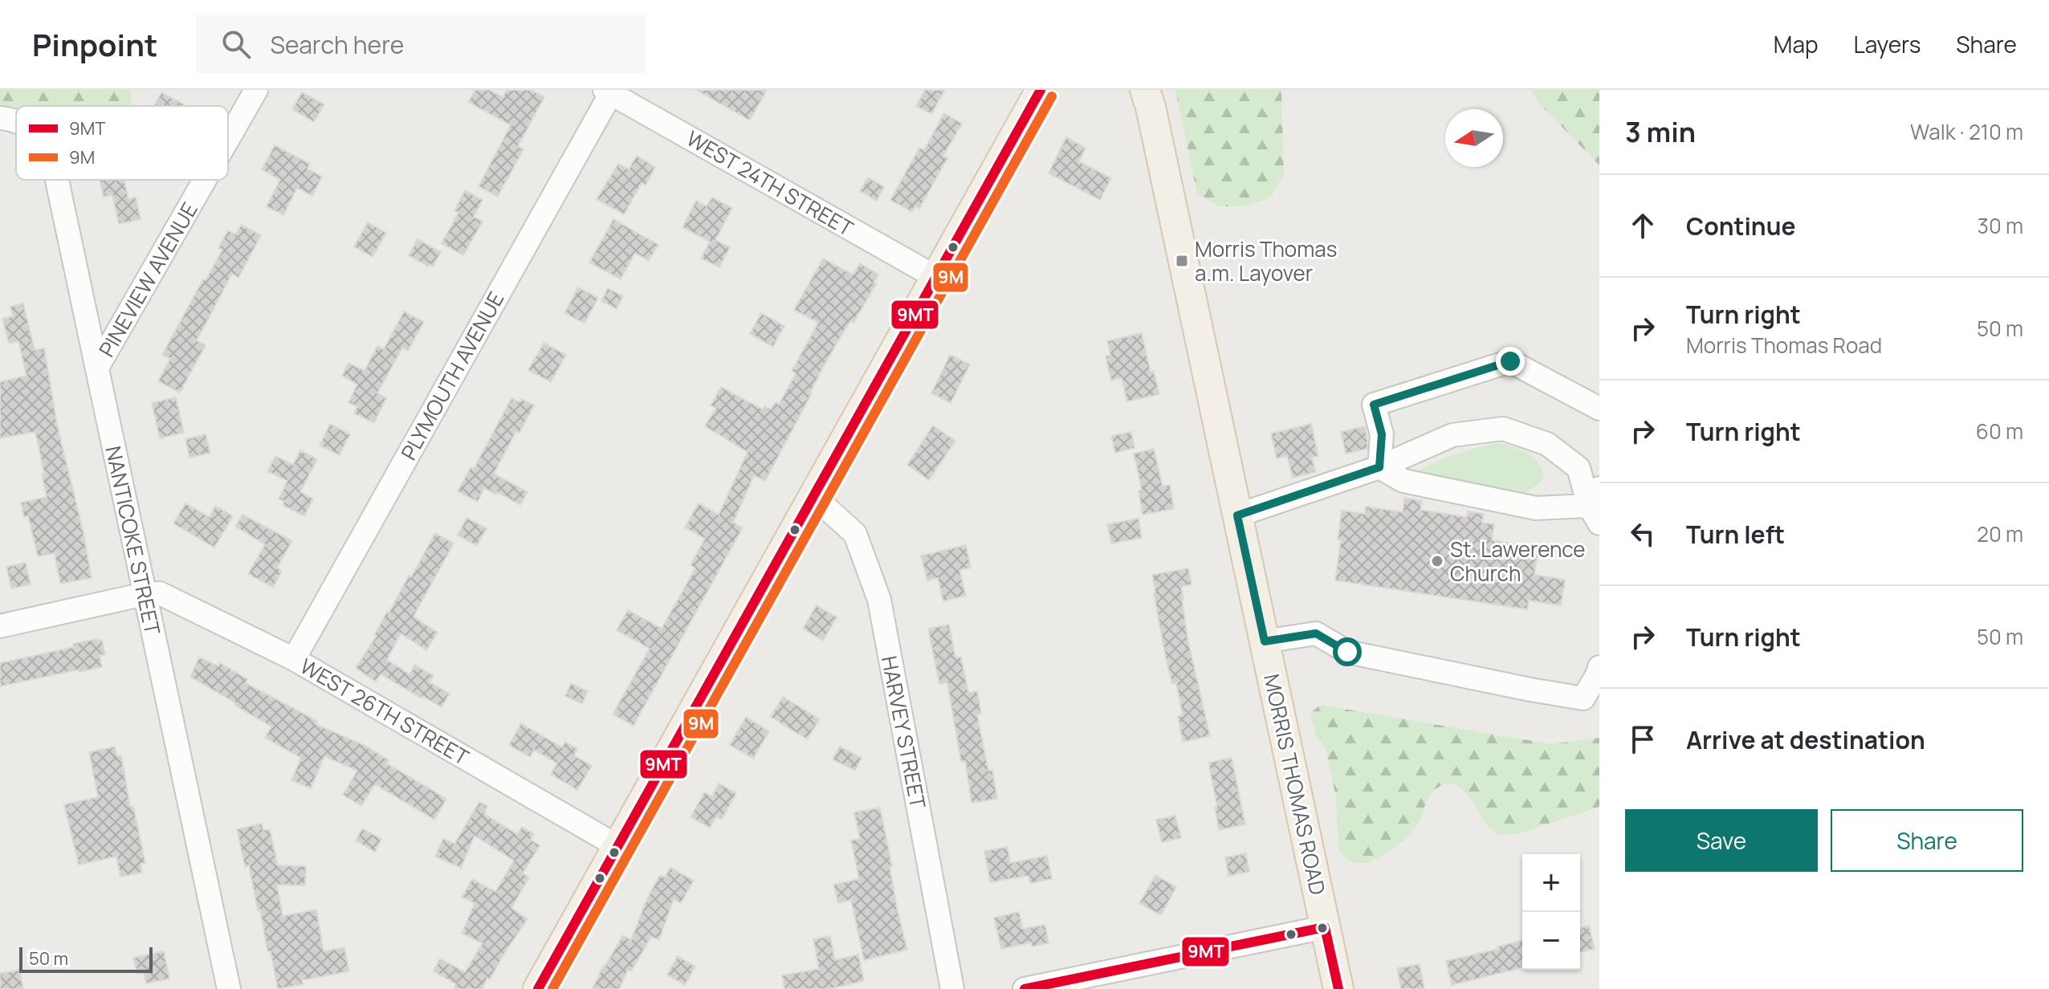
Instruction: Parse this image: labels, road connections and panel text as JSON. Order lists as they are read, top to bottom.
{
  "streets": {
    "main road": ["MORRIS THOMAS ROAD"],
    "street": [
      "WEST 24TH STREET",
      "PINEVIEW AVENUE",
      "PLYMOUTH AVENUE",
      "NANTICOKE STREET",
      "WEST 26TH STREET",
      "HARVEY STREET"
    ]
  },
  "crossings": [
    ["WEST 24TH STREET", "PLYMOUTH AVENUE"],
    ["PINEVIEW AVENUE", "NANTICOKE STREET"],
    ["PLYMOUTH AVENUE", "WEST 26TH STREET"],
    ["NANTICOKE STREET", "WEST 26TH STREET"]
  ],
  "places": {
    "transit": ["Morris Thomas a.m. Layover"],
    "other": ["St. Lawerence Church"]
  },
  "lines": ["transit line 9MT", "transit line 9M"],
  "legend": ["9MT", "9M"],
  "scale_bar": "50 m",
  "north": "left",
  "page": {
    "header": "Pinpoint",
    "search": "Search here",
    "nav": ["Map", "Layers", "Share"],
    "heading": ["3 min", "Walk · 210 m"],
    "list": [
      ["Continue", "30 m"],
      ["Turn right", "Morris Thomas Road", "50 m"],
      ["Turn right", "60 m"],
      ["Turn left", "20 m"],
      ["Turn right", "50 m"],
      "Arrive at destination"
    ],
    "buttons": ["Save", "Share"],
    "map_buttons": ["+", "−"],
    "scale": "50 m"
  }
}
